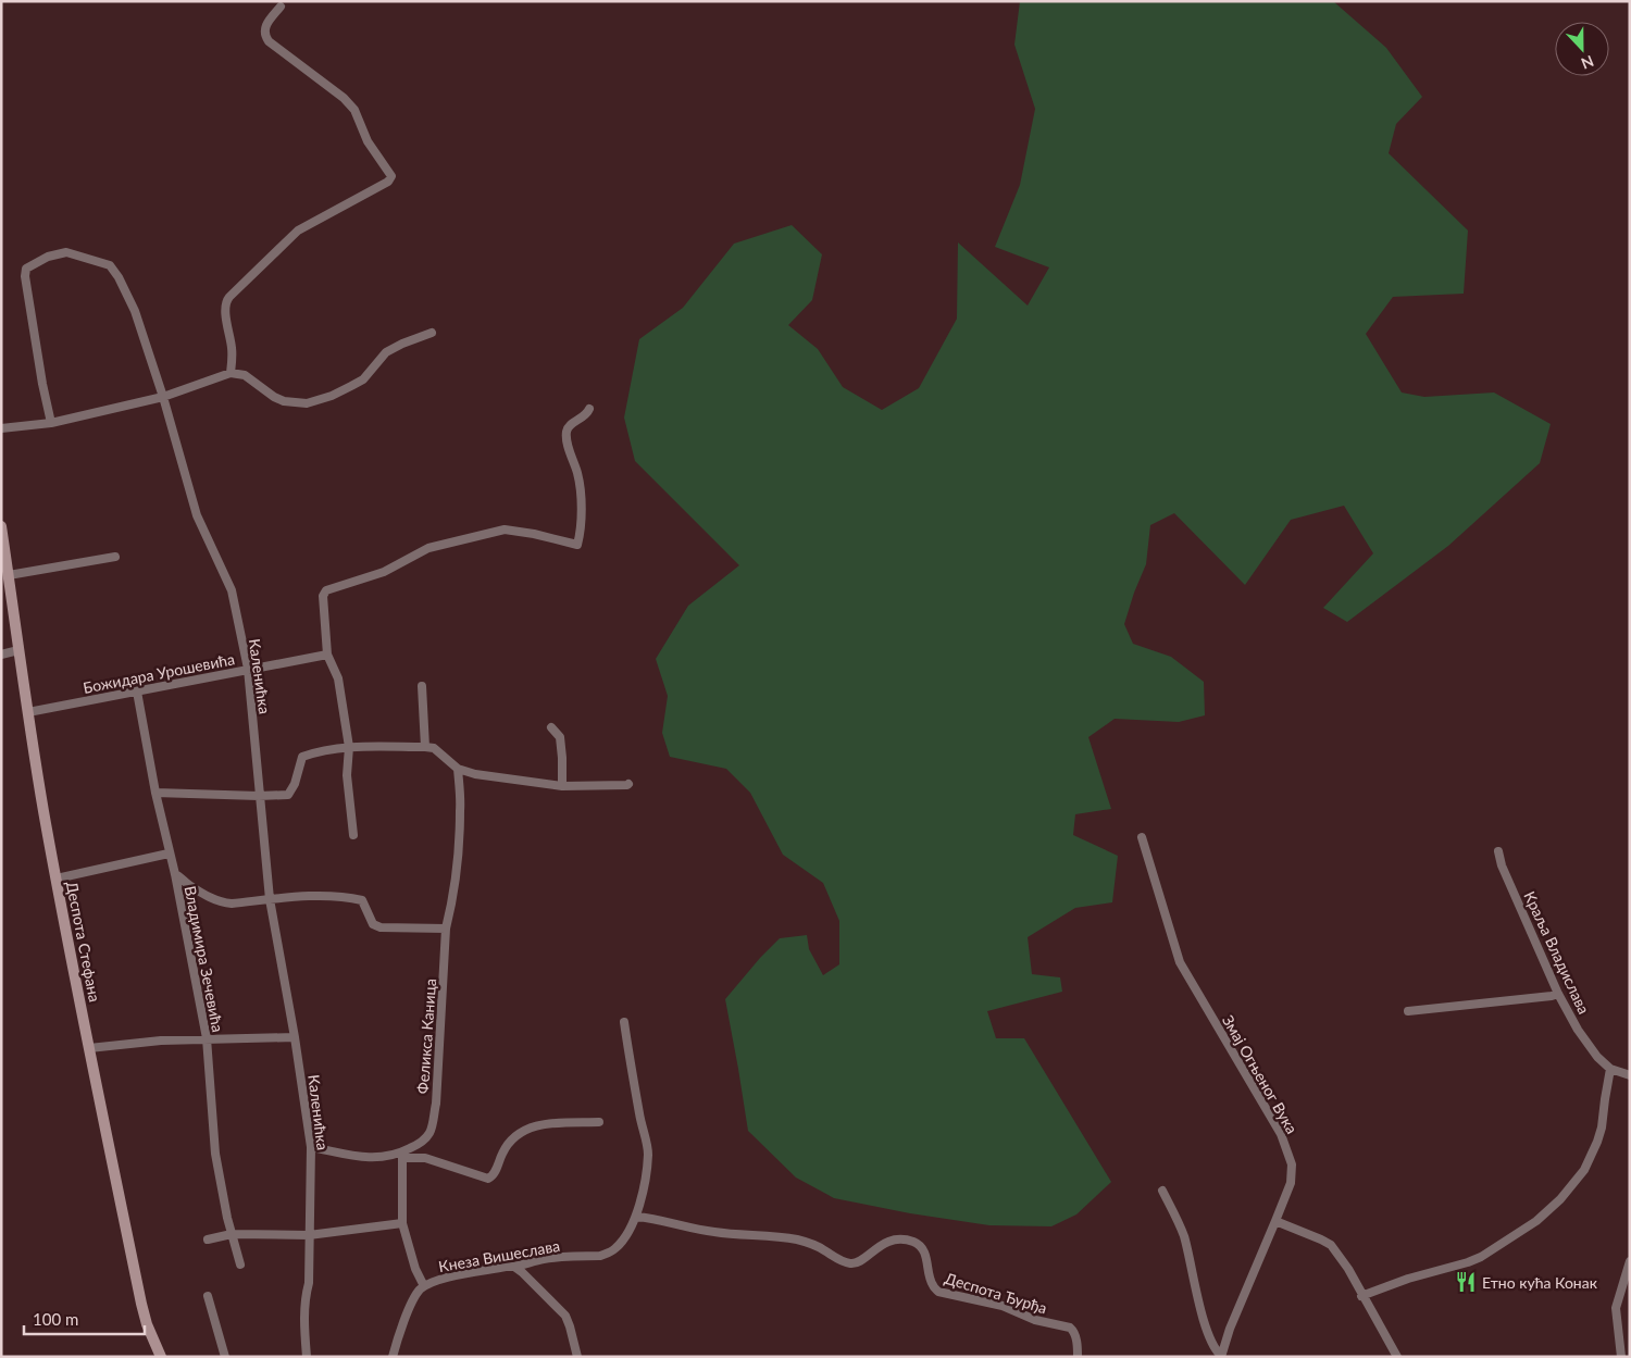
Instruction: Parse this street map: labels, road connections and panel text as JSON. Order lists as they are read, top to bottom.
{
  "streets": {
    "main road": ["Деспота Стефана"],
    "street": [
      "Божидара Урошевића",
      "Каленићка",
      "Краља Владислава",
      "Владимира Зечевића",
      "Феликса Каница",
      "Змај Огњеног Вука",
      "Кнеза Вишеслава",
      "Деспота Ђурђа"
    ]
  },
  "crossings": [
    ["Божидара Урошевића", "Каленићка"],
    ["Божидара Урошевића", "Деспота Стефана"],
    ["Божидара Урошевића", "Владимира Зечевића"],
    ["Кнеза Вишеслава", "Деспота Ђурђа"]
  ],
  "places": {
    "restaurant": ["Етно кућа Конак"]
  },
  "scale_bar": "100 m",
  "north": "bottom"
}
